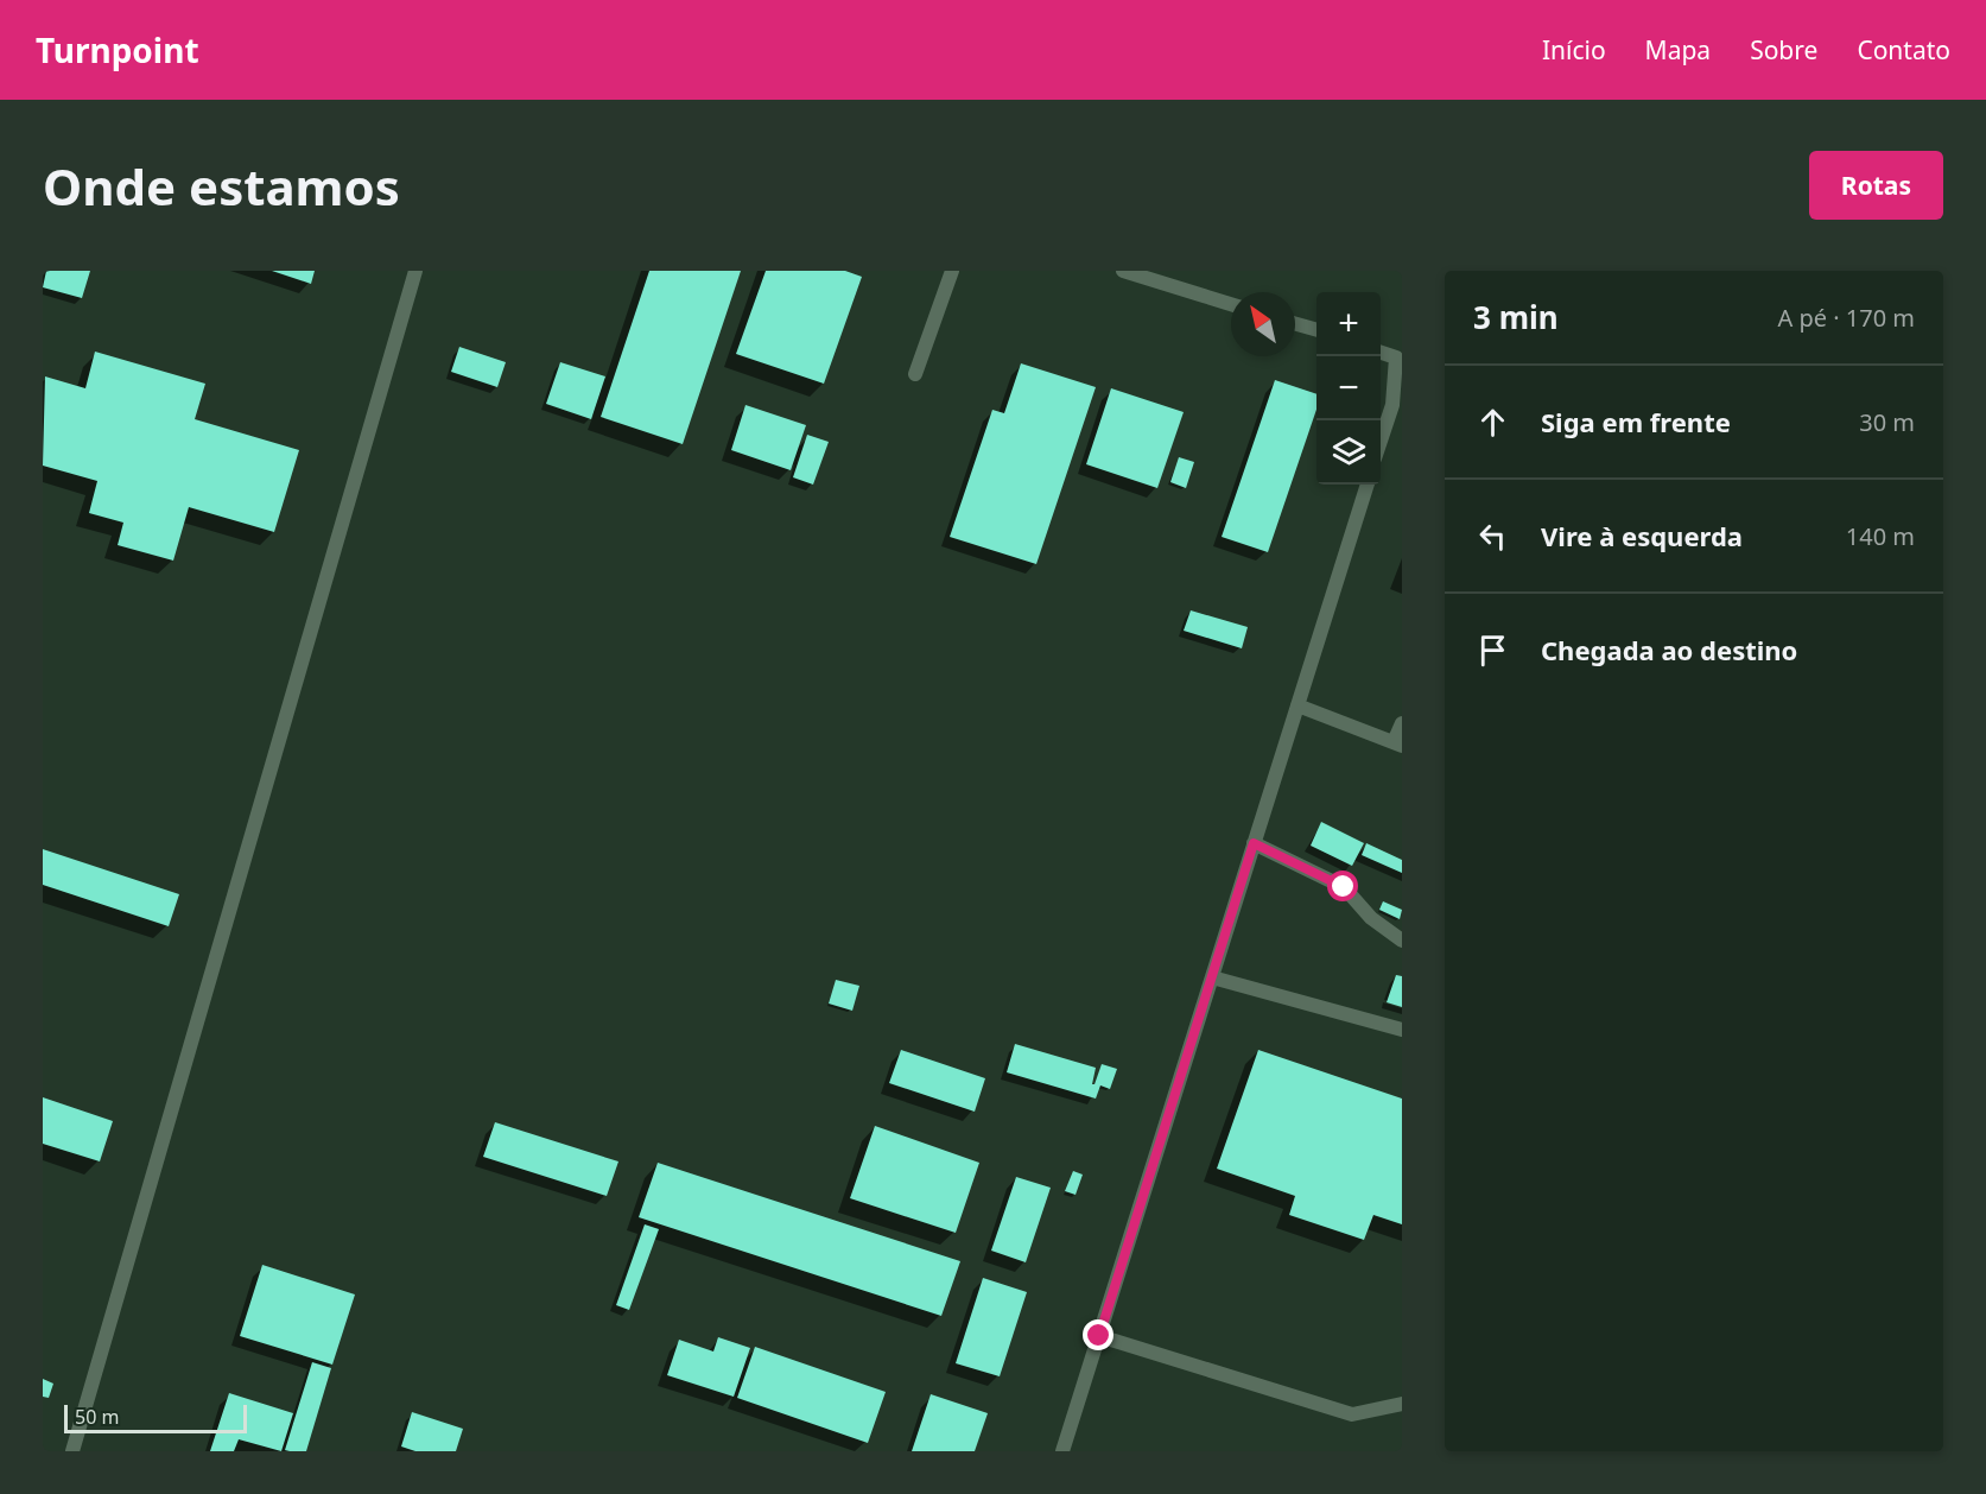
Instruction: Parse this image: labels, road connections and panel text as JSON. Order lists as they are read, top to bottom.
{
  "scale_bar": "50 m",
  "north": "top left",
  "page": {
    "header": "Turnpoint",
    "nav": [
      "Início",
      "Mapa",
      "Sobre",
      "Contato"
    ],
    "buttons": "Rotas",
    "title": "Onde estamos",
    "heading": ["3 min", "A pé · 170 m"],
    "map_buttons": ["+", "−"],
    "list": [
      ["Siga em frente", "30 m"],
      ["Vire à esquerda", "140 m"],
      "Chegada ao destino"
    ],
    "scale": "50 m"
  }
}
